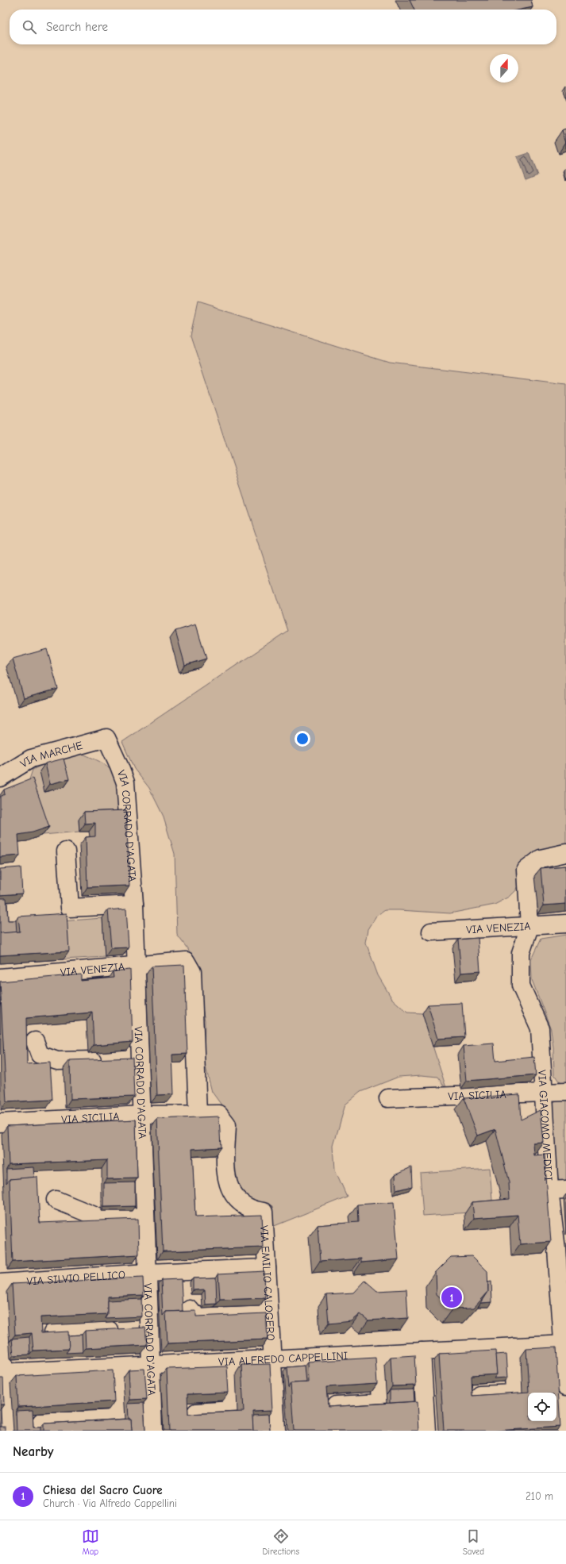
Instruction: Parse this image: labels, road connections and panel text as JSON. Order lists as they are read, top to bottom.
{
  "streets": {
    "street": [
      "VIA MARCHE",
      "VIA CORRADO D'AGATA",
      "VIA VENEZIA",
      "VIA SICILIA",
      "VIA GIACOMO MEDICI",
      "VIA SILVIO PELLICO",
      "VIA EMILIO CALOGERO",
      "VIA ALFREDO CAPPELLINI"
    ]
  },
  "crossings": [
    ["VIA MARCHE", "VIA CORRADO D'AGATA"],
    ["VIA CORRADO D'AGATA", "VIA VENEZIA"],
    ["VIA CORRADO D'AGATA", "VIA SICILIA"],
    ["VIA CORRADO D'AGATA", "VIA SILVIO PELLICO"],
    ["VIA CORRADO D'AGATA", "VIA ALFREDO CAPPELLINI"],
    ["VIA VENEZIA", "VIA SICILIA"],
    ["VIA VENEZIA", "VIA GIACOMO MEDICI"],
    ["VIA SICILIA", "VIA GIACOMO MEDICI"],
    ["VIA SICILIA", "VIA EMILIO CALOGERO"],
    ["VIA GIACOMO MEDICI", "VIA ALFREDO CAPPELLINI"],
    ["VIA SILVIO PELLICO", "VIA EMILIO CALOGERO"],
    ["VIA EMILIO CALOGERO", "VIA ALFREDO CAPPELLINI"]
  ],
  "north": "top",
  "page": {
    "search": "Search here",
    "pins": "1",
    "heading": "Nearby",
    "list": [
      {
        "mark": "1",
        "name": "Chiesa del Sacro Cuore",
        "note": "Church · Via Alfredo Cappellini",
        "value": "210 m"
      }
    ],
    "nav": ["Map", "Directions", "Saved"]
  }
}
